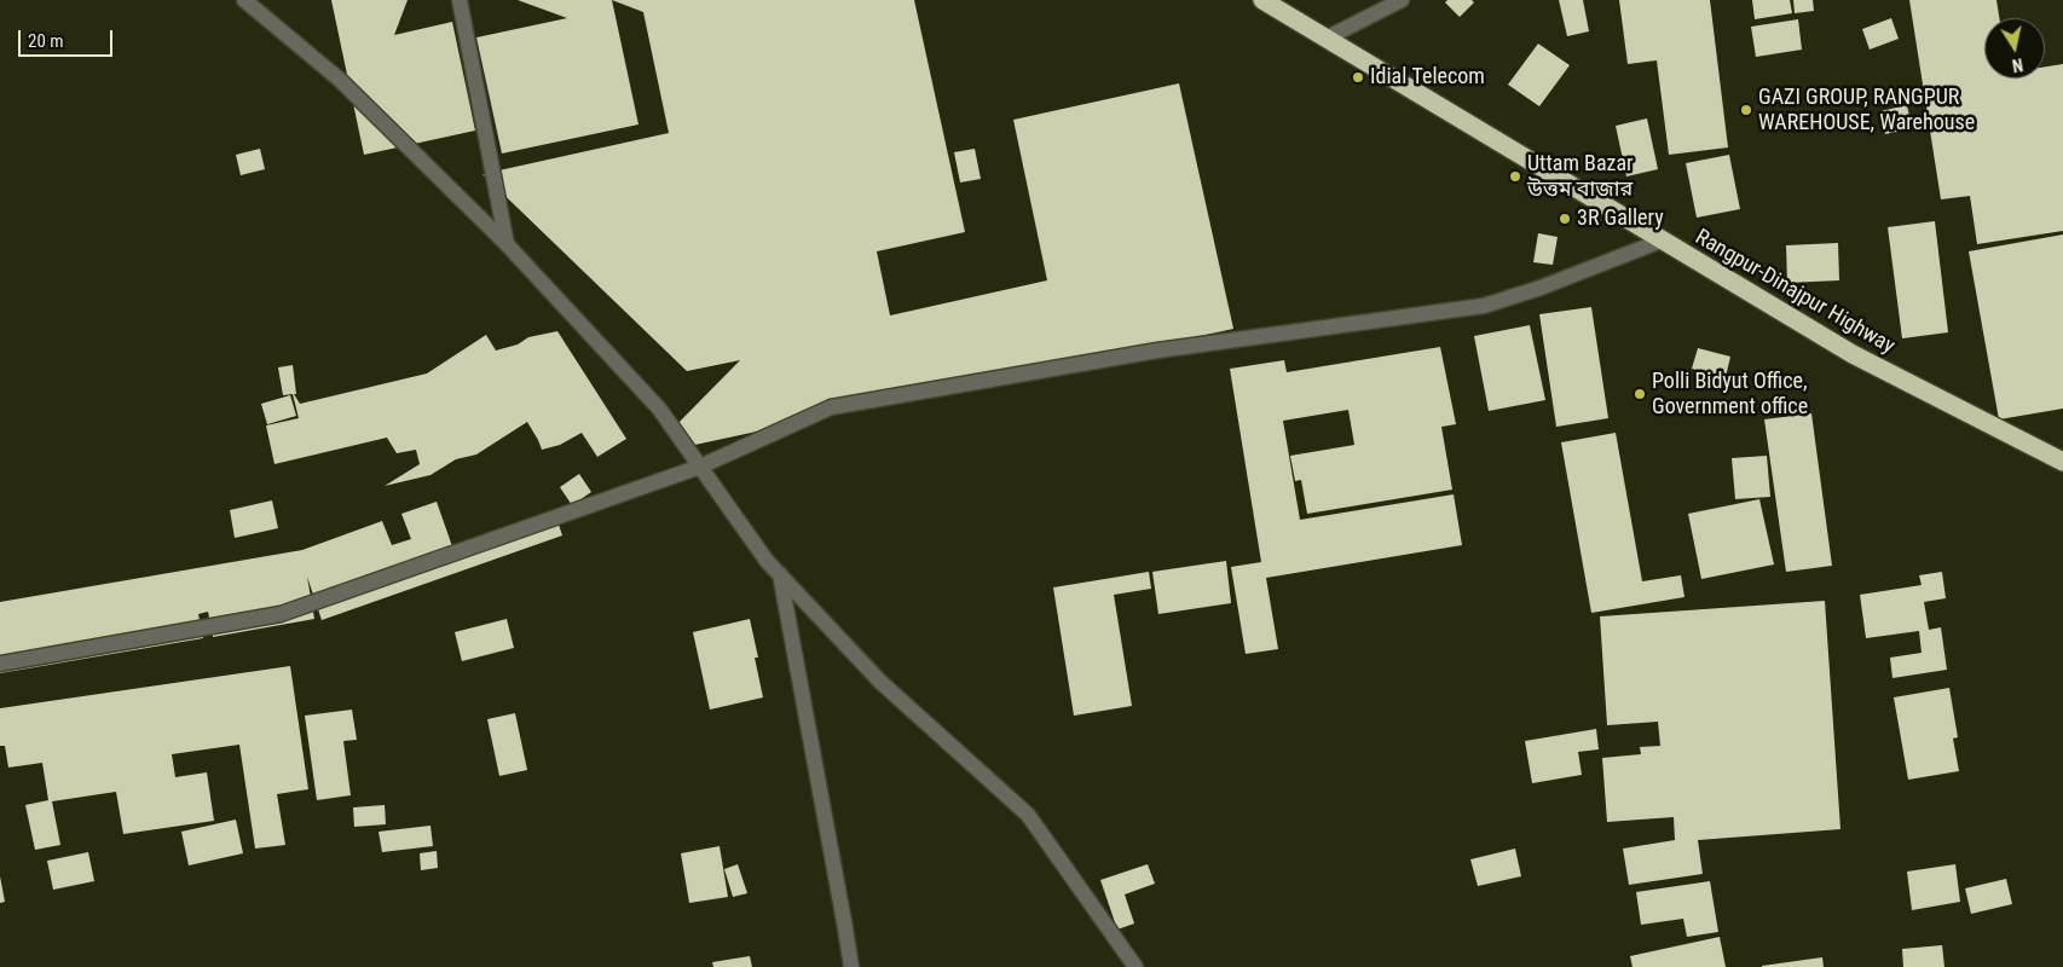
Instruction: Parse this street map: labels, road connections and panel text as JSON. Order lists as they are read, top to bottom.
{
  "streets": {
    "highway": ["Rangpur-Dinajpur Highway"]
  },
  "places": [
    "Idial Telecom",
    "GAZI GROUP, RANGPUR WAREHOUSE, Warehouse",
    "Uttam Bazar উত্তম বাজার",
    "3R Gallery",
    "Polli Bidyut Office, Government office"
  ],
  "scale_bar": "20 m",
  "north": "bottom"
}
